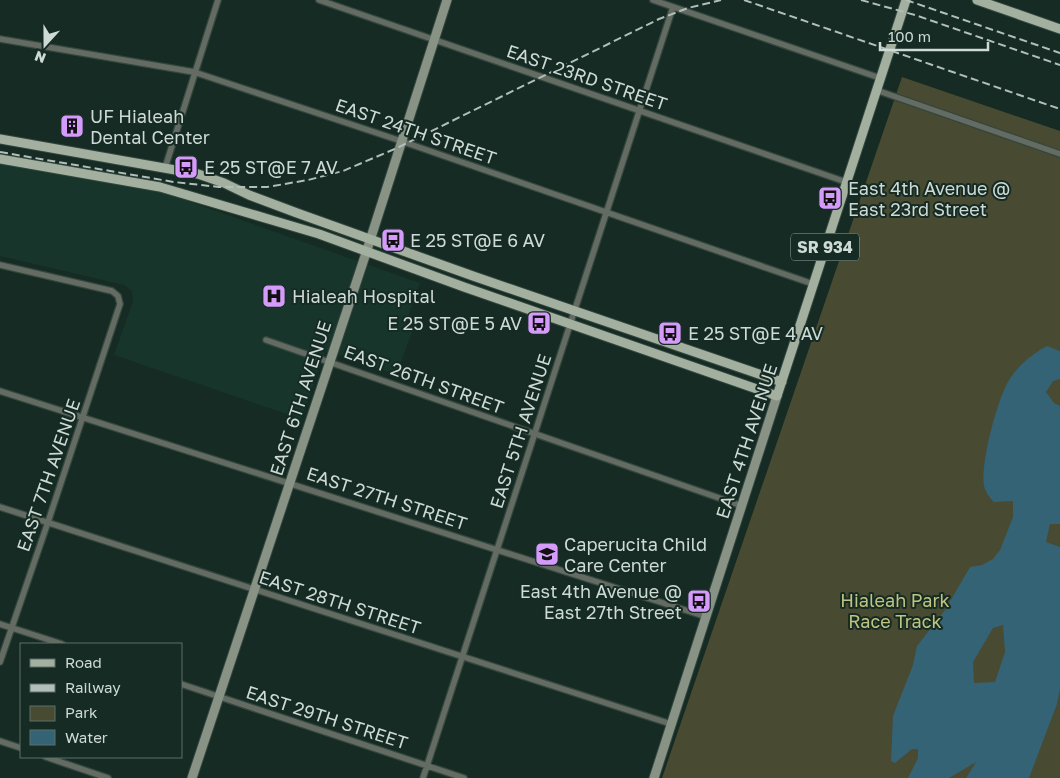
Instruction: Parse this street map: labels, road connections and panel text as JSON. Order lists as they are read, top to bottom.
{
  "streets": {
    "main road": ["SR 934", "EAST 4TH AVENUE"],
    "street": [
      "EAST 23RD STREET",
      "EAST 24TH STREET",
      "EAST 26TH STREET",
      "EAST 6TH AVENUE",
      "EAST 5TH AVENUE",
      "EAST 7TH AVENUE",
      "EAST 27TH STREET",
      "EAST 28TH STREET",
      "EAST 29TH STREET"
    ]
  },
  "crossings": [
    ["EAST 23RD STREET", "EAST 6TH AVENUE"],
    ["EAST 23RD STREET", "EAST 5TH AVENUE"],
    ["EAST 23RD STREET", "EAST 4TH AVENUE"],
    ["EAST 24TH STREET", "EAST 6TH AVENUE"],
    ["EAST 24TH STREET", "EAST 5TH AVENUE"],
    ["EAST 24TH STREET", "EAST 4TH AVENUE"],
    ["EAST 26TH STREET", "EAST 6TH AVENUE"],
    ["EAST 26TH STREET", "EAST 5TH AVENUE"],
    ["EAST 26TH STREET", "EAST 4TH AVENUE"],
    ["EAST 6TH AVENUE", "EAST 27TH STREET"],
    ["EAST 6TH AVENUE", "EAST 28TH STREET"],
    ["EAST 6TH AVENUE", "EAST 29TH STREET"],
    ["EAST 5TH AVENUE", "EAST 27TH STREET"],
    ["EAST 5TH AVENUE", "EAST 28TH STREET"],
    ["EAST 5TH AVENUE", "EAST 29TH STREET"],
    ["EAST 4TH AVENUE", "EAST 27TH STREET"],
    ["EAST 4TH AVENUE", "EAST 28TH STREET"],
    ["EAST 7TH AVENUE", "EAST 27TH STREET"],
    ["EAST 7TH AVENUE", "EAST 28TH STREET"]
  ],
  "parks": ["Hialeah Park Race Track"],
  "places": {
    "building": ["UF Hialeah Dental Center"],
    "bus stop": [
      "E 25 ST@E 7 AV",
      "East 4th Avenue @ East 23rd Street",
      "E 25 ST@E 6 AV",
      "E 25 ST@E 5 AV",
      "E 25 ST@E 4 AV",
      "East 4th Avenue @ East 27th Street"
    ],
    "hospital": ["Hialeah Hospital"],
    "school or university": ["Caperucita Child Care Center"]
  },
  "legend": [
    "Road",
    "Railway",
    "Park",
    "Water"
  ],
  "scale_bar": "100 m",
  "north": "bottom"
}
